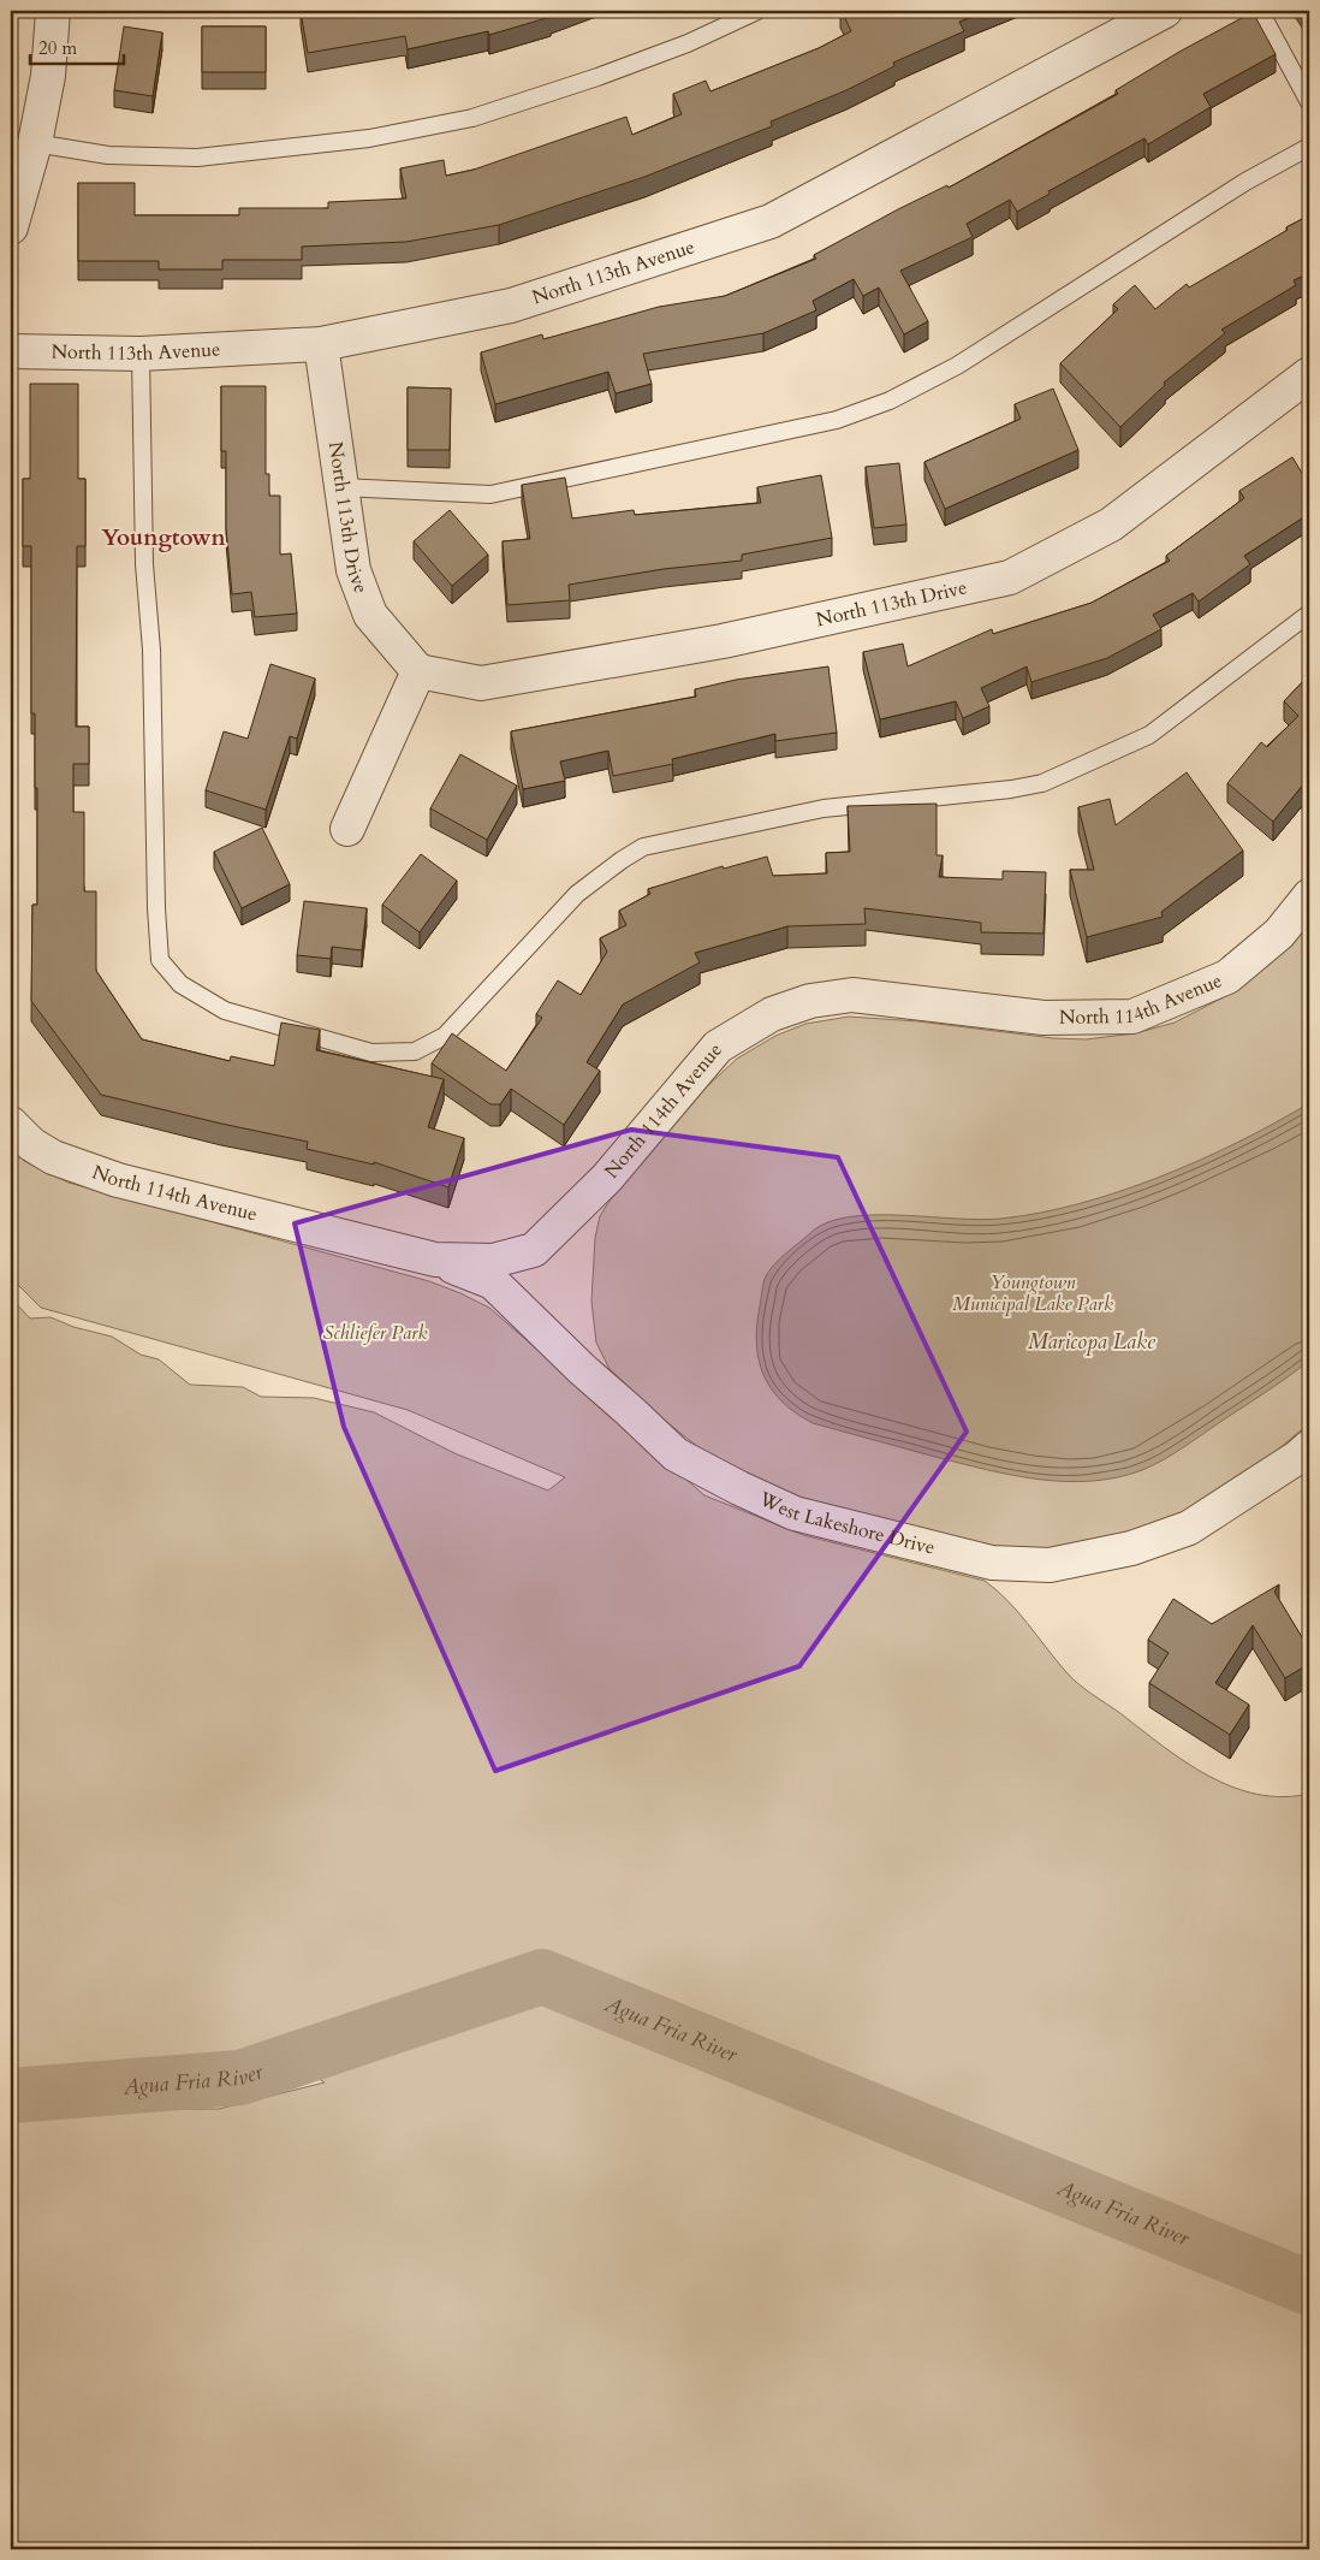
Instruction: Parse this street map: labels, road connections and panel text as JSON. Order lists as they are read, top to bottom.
{
  "streets": {
    "street": [
      "North 113th Avenue",
      "North 113th Drive",
      "North 114th Avenue",
      "West Lakeshore Drive"
    ]
  },
  "crossings": [
    ["North 113th Avenue", "North 113th Drive"],
    ["North 114th Avenue", "West Lakeshore Drive"]
  ],
  "districts": ["Youngtown"],
  "water": ["Maricopa Lake", "Agua Fria River"],
  "parks": ["Youngtown Municipal Lake Park", "Schliefer Park"],
  "scale_bar": "20 m"
}
